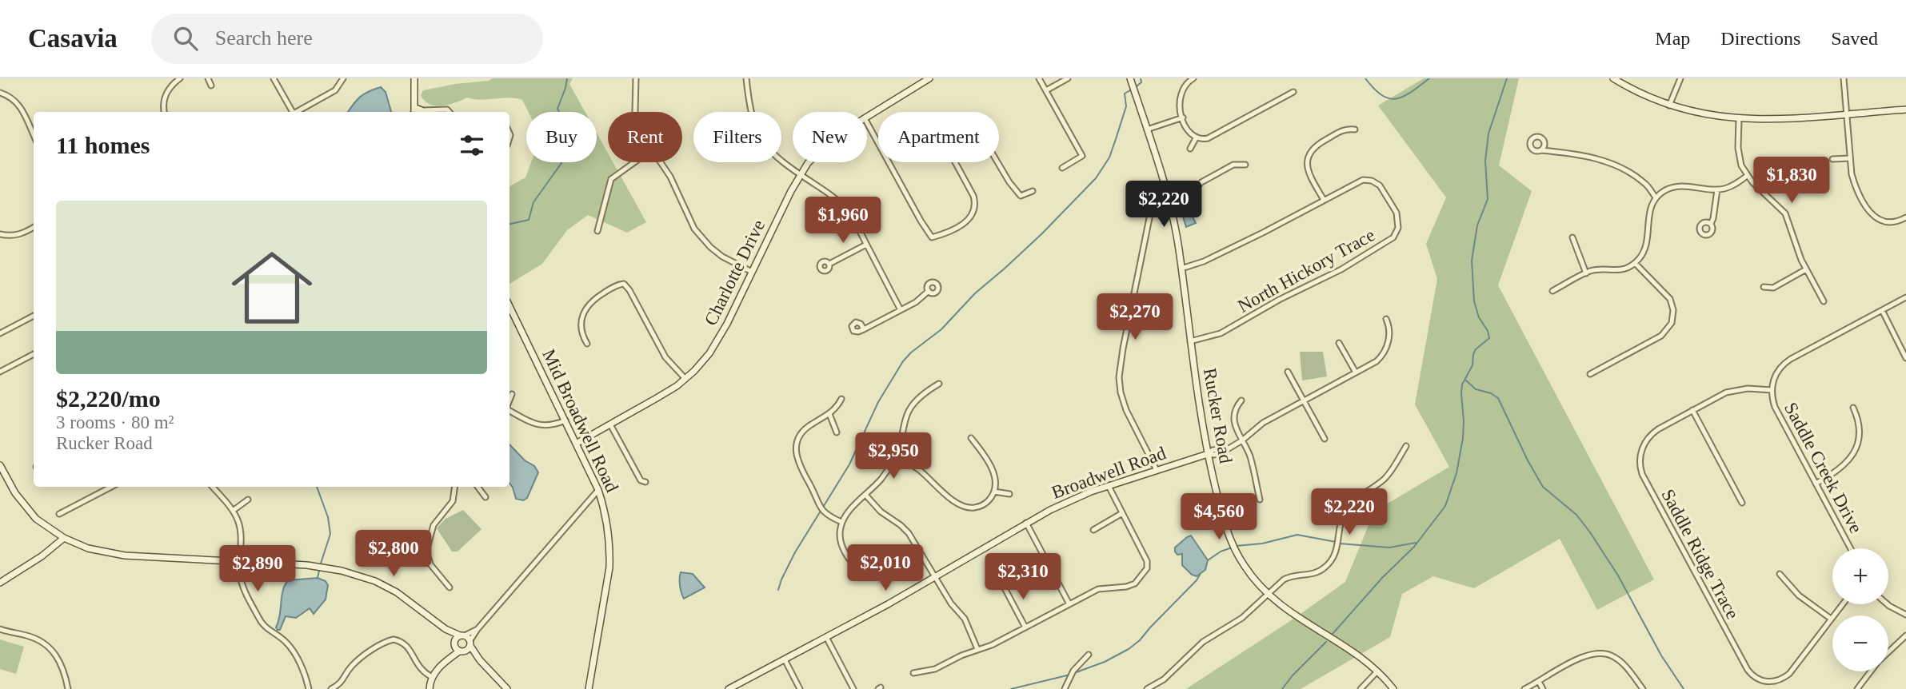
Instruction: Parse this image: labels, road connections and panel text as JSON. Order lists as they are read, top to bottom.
{
  "streets": {
    "street": [
      "North Hickory Trace",
      "Charlotte Drive",
      "Rucker Road",
      "Mid Broadwell Road",
      "Saddle Creek Drive",
      "Broadwell Road",
      "Saddle Ridge Trace"
    ]
  },
  "crossings": [
    ["North Hickory Trace", "Rucker Road"],
    ["Charlotte Drive", "Mid Broadwell Road"],
    ["Rucker Road", "Broadwell Road"],
    ["Saddle Creek Drive", "Saddle Ridge Trace"]
  ],
  "page": {
    "header": "Casavia",
    "search": "Search here",
    "nav": ["Map", "Directions", "Saved"],
    "chip": [
      "Buy",
      "Rent",
      "Filters",
      "New",
      "Apartment"
    ],
    "heading": "11 homes",
    "price": [
      "$1,830",
      "$2,220",
      "$1,960",
      "$2,270",
      "$2,950",
      "$2,220",
      "$4,560",
      "$2,800",
      "$2,010",
      "$2,890",
      "$2,310"
    ],
    "list": [
      {
        "name": "$2,220/mo",
        "note": "3 rooms · 80 m² · Rucker Road"
      }
    ],
    "map_buttons": ["+", "−"]
  }
}
